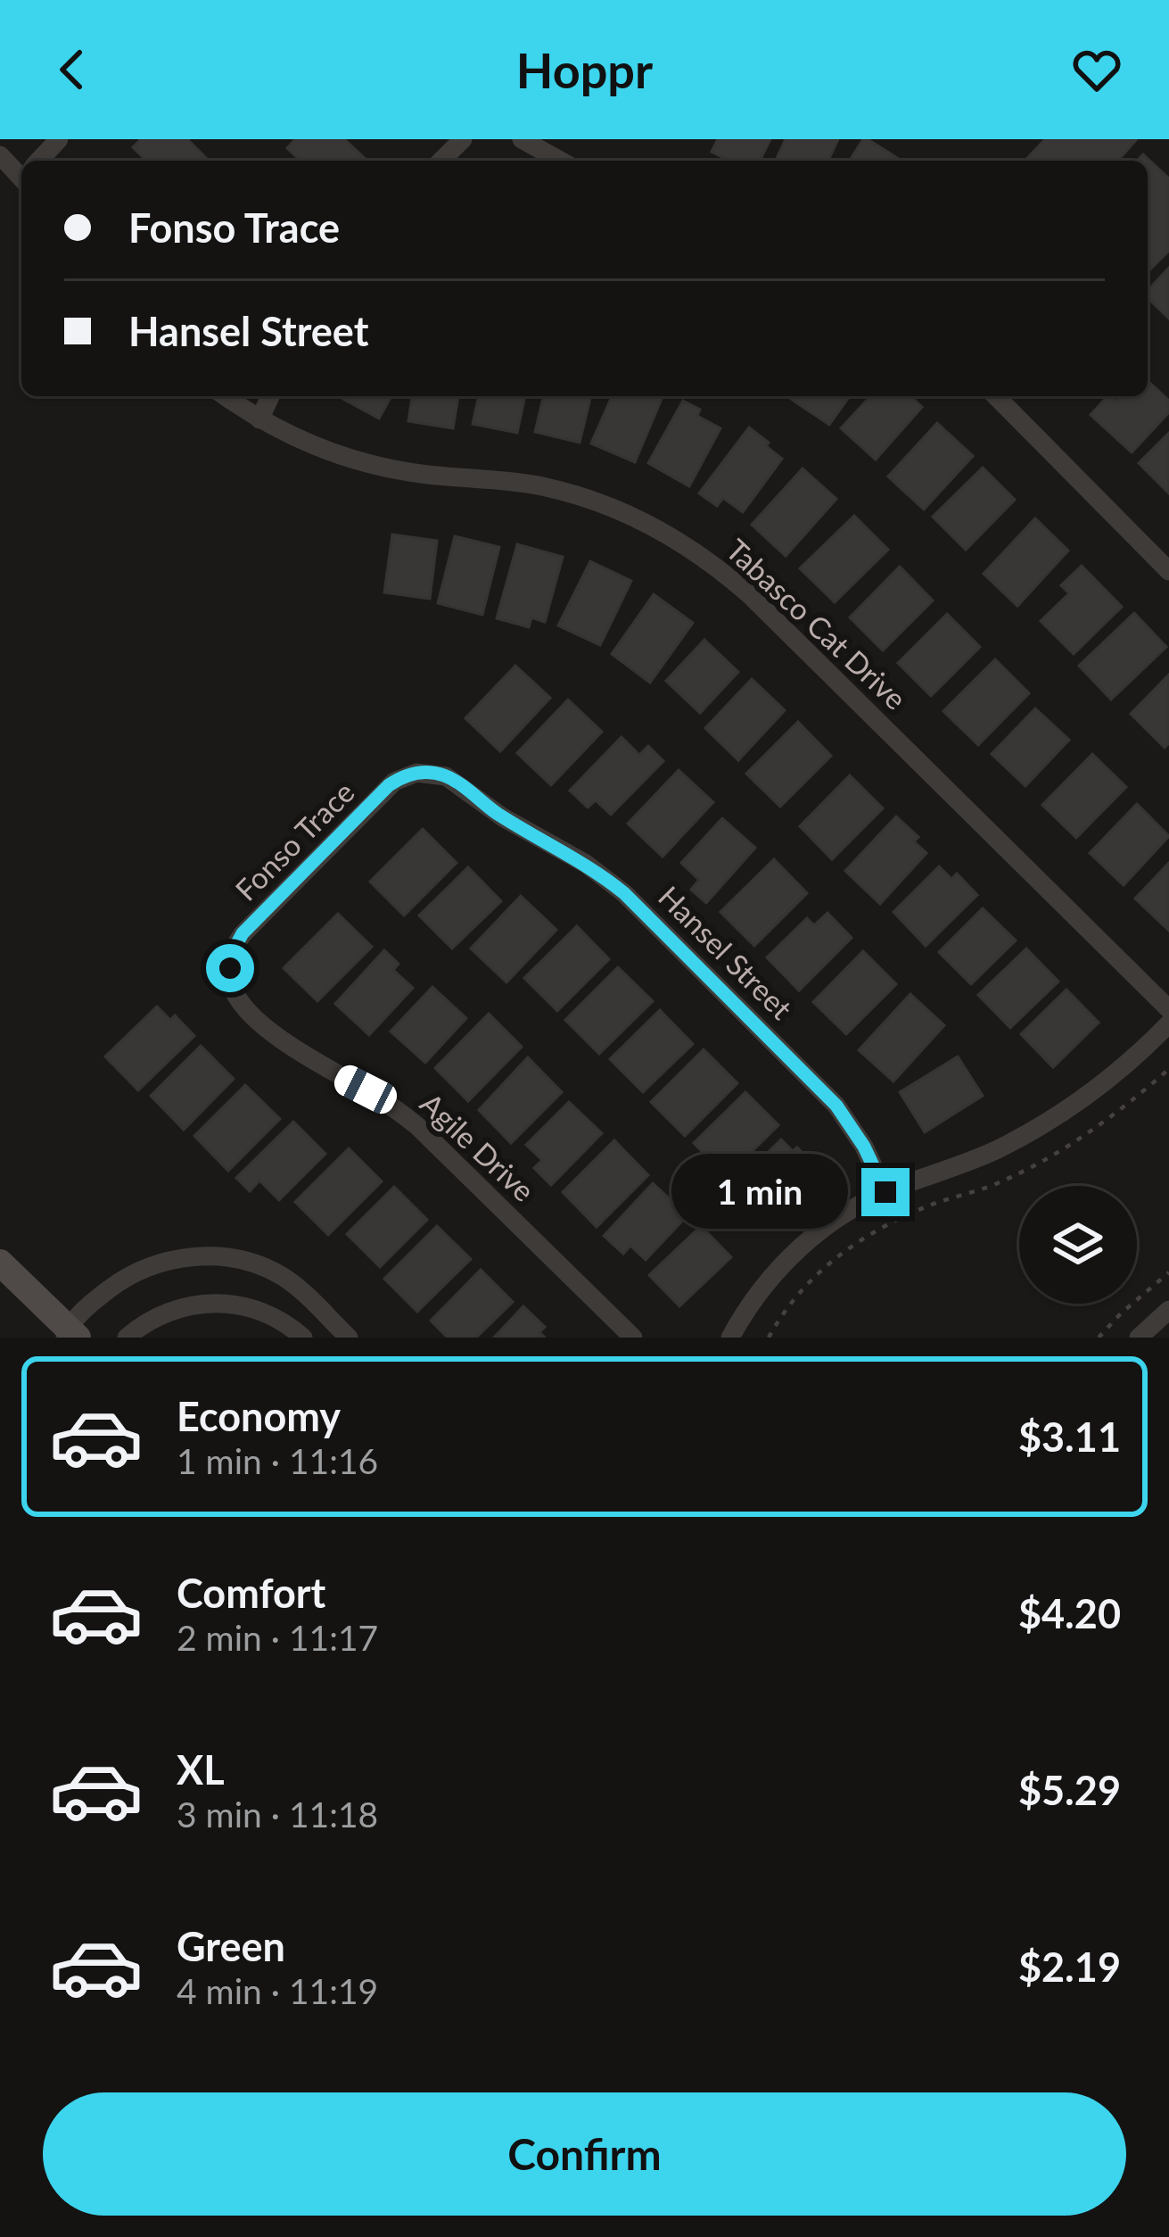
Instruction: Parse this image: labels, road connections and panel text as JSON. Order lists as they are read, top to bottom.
{
  "streets": {
    "street": [
      "Tabasco Cat Drive",
      "Fonso Trace",
      "Hansel Street",
      "Agile Drive"
    ]
  },
  "crossings": [
    ["Fonso Trace", "Hansel Street"],
    ["Fonso Trace", "Agile Drive"]
  ],
  "page": {
    "header": "Hoppr",
    "banner": ["Fonso Trace", "Hansel Street"],
    "bubble": "1 min",
    "list": [
      {
        "name": "Economy",
        "note": "1 min · 11:16",
        "value": "$3.11"
      },
      {
        "name": "Comfort",
        "note": "2 min · 11:17",
        "value": "$4.20"
      },
      {
        "name": "XL",
        "note": "3 min · 11:18",
        "value": "$5.29"
      },
      {
        "name": "Green",
        "note": "4 min · 11:19",
        "value": "$2.19"
      }
    ],
    "buttons": "Confirm"
  }
}
